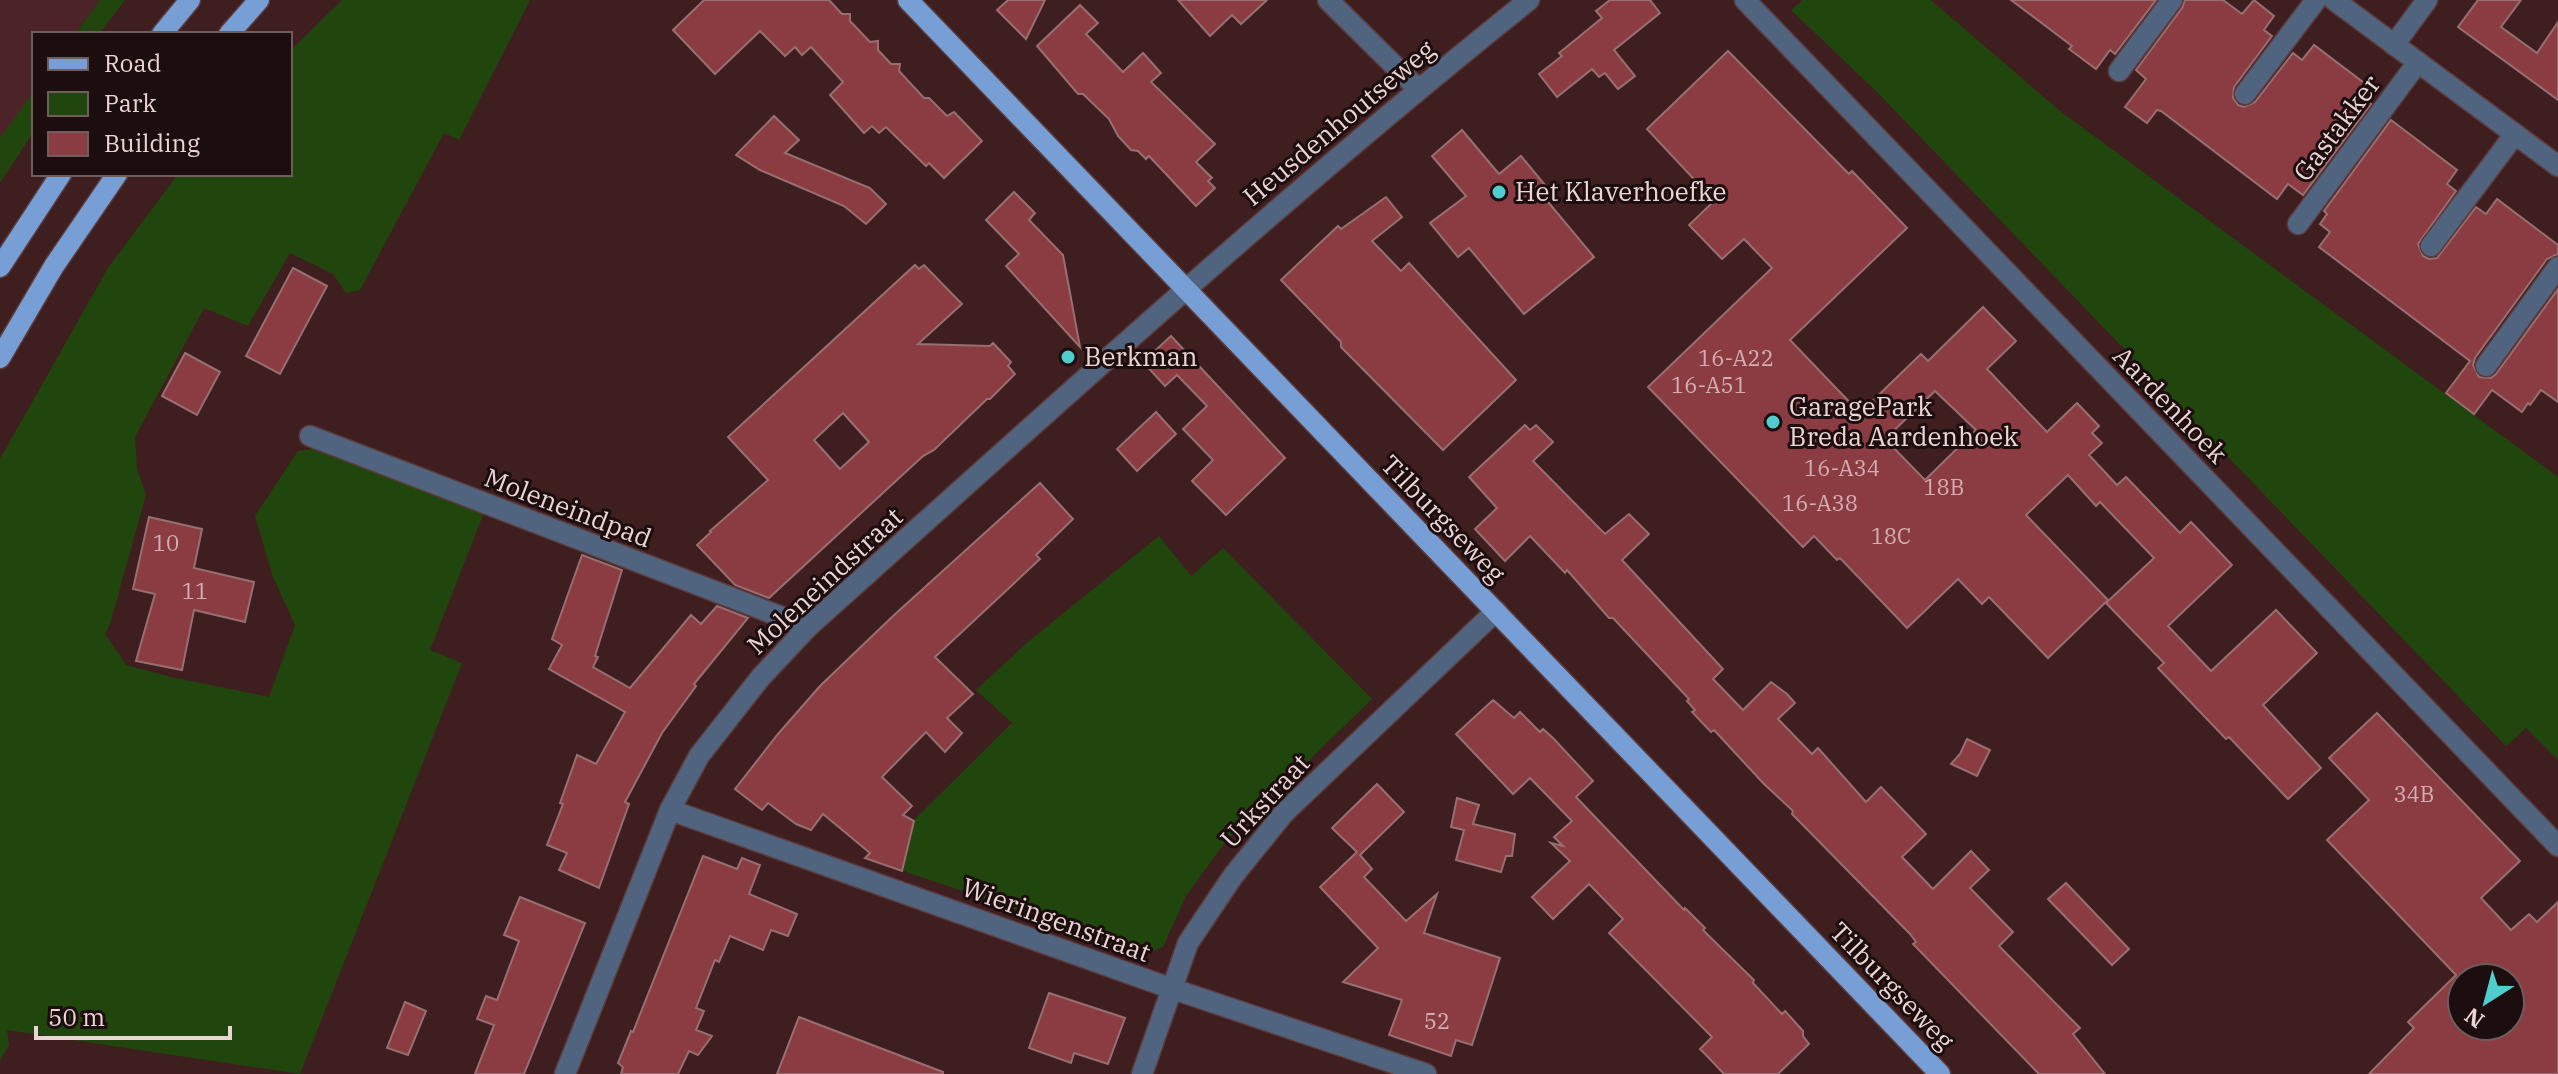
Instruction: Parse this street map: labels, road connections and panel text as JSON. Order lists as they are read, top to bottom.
{
  "streets": {
    "main road": ["Tilburgseweg"],
    "street": [
      "Heusdenhoutseweg",
      "Gastakker",
      "Aardenhoek",
      "Moleneindpad",
      "Moleneindstraat",
      "Urkstraat",
      "Wieringenstraat"
    ]
  },
  "crossings": [
    ["Heusdenhoutseweg", "Tilburgseweg"],
    ["Heusdenhoutseweg", "Moleneindstraat"],
    ["Moleneindpad", "Moleneindstraat"],
    ["Tilburgseweg", "Moleneindstraat"],
    ["Tilburgseweg", "Urkstraat"],
    ["Moleneindstraat", "Wieringenstraat"],
    ["Urkstraat", "Wieringenstraat"]
  ],
  "places": ["Het Klaverhoefke", "Berkman", "GaragePark Breda Aardenhoek"],
  "house_numbers": [
    "16-A22",
    "16-A51",
    "16-A34",
    "18B",
    "16-A38",
    "18C",
    "10",
    "11",
    "34B",
    "52"
  ],
  "legend": ["Road", "Park", "Building"],
  "scale_bar": "50 m",
  "north": "bottom left"
}
